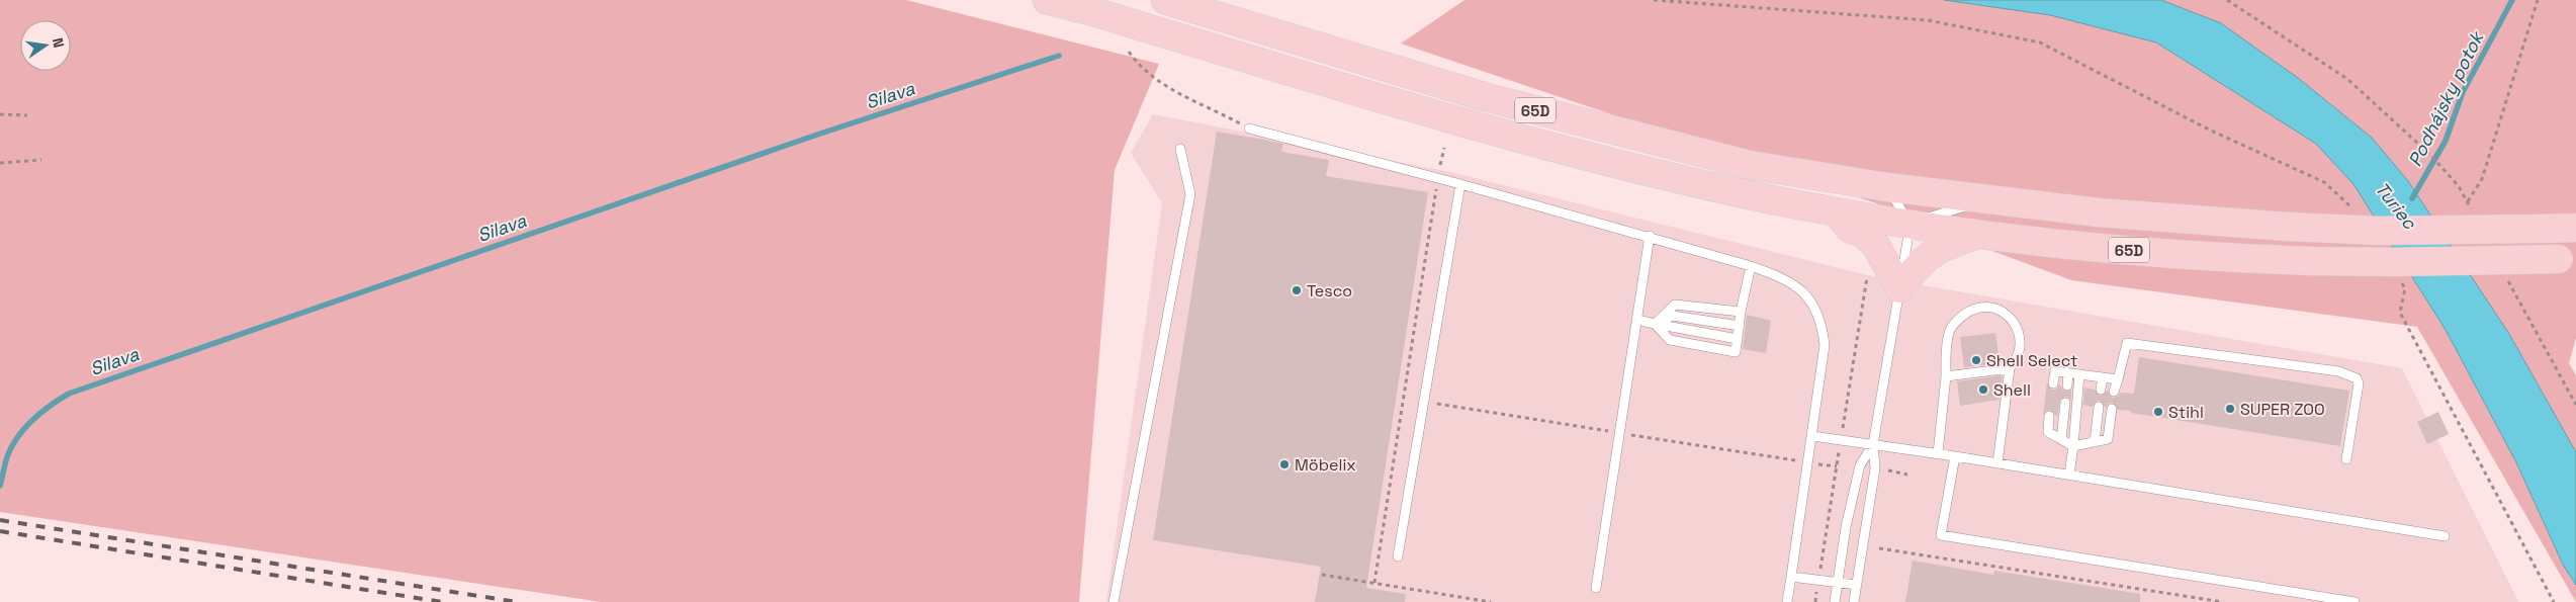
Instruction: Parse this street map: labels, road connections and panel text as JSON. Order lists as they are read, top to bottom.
{
  "streets": {
    "main road": ["65D"]
  },
  "water": ["Silava", "Podhájsky potok", "Turiec"],
  "places": [
    "Tesco",
    "Shell Select",
    "Shell",
    "SUPER ZOO",
    "Stihl",
    "Möbelix"
  ],
  "north": "right"
}
